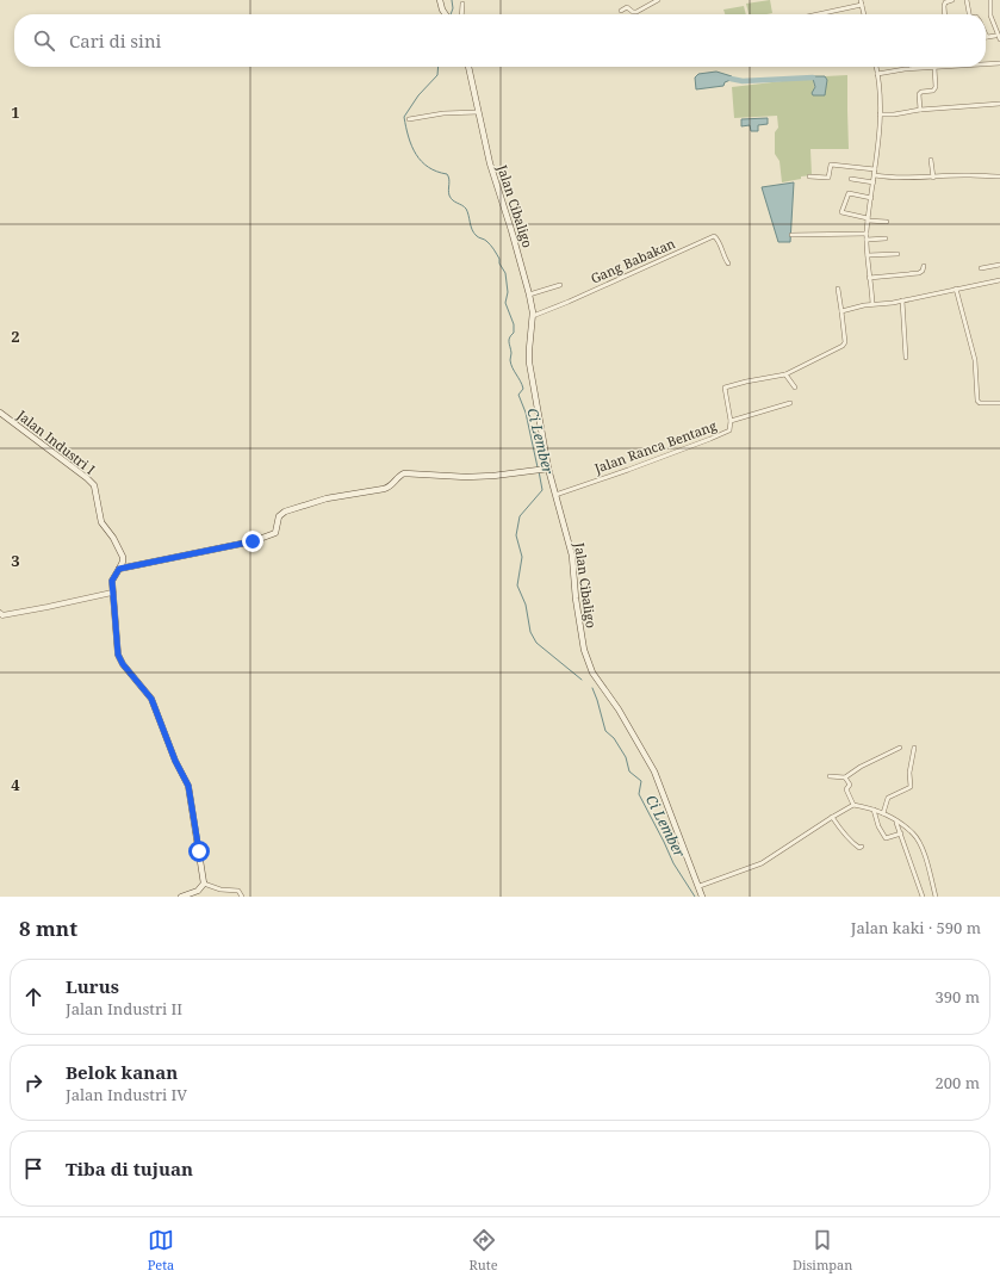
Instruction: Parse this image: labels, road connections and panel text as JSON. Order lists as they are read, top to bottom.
{
  "streets": {
    "main road": ["Jalan Cibaligo", "Jalan Industri I"],
    "street": ["Gang Babakan", "Jalan Ranca Bentang"]
  },
  "crossings": [
    ["Jalan Cibaligo", "Gang Babakan"],
    ["Jalan Cibaligo", "Jalan Ranca Bentang"]
  ],
  "water": ["Ci Lember"],
  "page": {
    "search": "Cari di sini",
    "heading": ["8 mnt", "Jalan kaki · 590 m"],
    "list": [
      ["Lurus", "Jalan Industri II", "390 m"],
      ["Belok kanan", "Jalan Industri IV", "200 m"],
      "Tiba di tujuan"
    ],
    "nav": ["Peta", "Rute", "Disimpan"]
  },
  "grid": {
    "rows": [
      "1",
      "2",
      "3",
      "4"
    ]
  }
}
